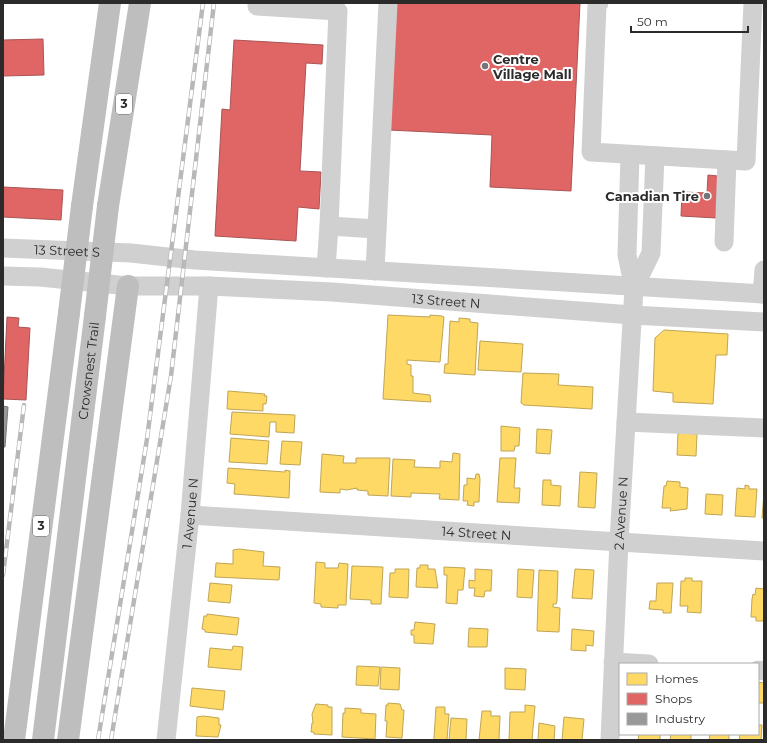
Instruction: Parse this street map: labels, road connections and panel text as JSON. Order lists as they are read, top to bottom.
{
  "streets": {
    "highway": ["3", "Crowsnest Trail"],
    "street": [
      "13 Street S",
      "13 Street N",
      "1 Avenue N",
      "2 Avenue N",
      "14 Street N"
    ]
  },
  "crossings": [
    ["13 Street S", "13 Street N"],
    ["13 Street N", "1 Avenue N"],
    ["13 Street N", "2 Avenue N"],
    ["1 Avenue N", "14 Street N"],
    ["2 Avenue N", "14 Street N"]
  ],
  "places": ["Centre Village Mall", "Canadian Tire"],
  "legend": ["Homes", "Shops", "Industry"],
  "scale_bar": "50 m"
}
